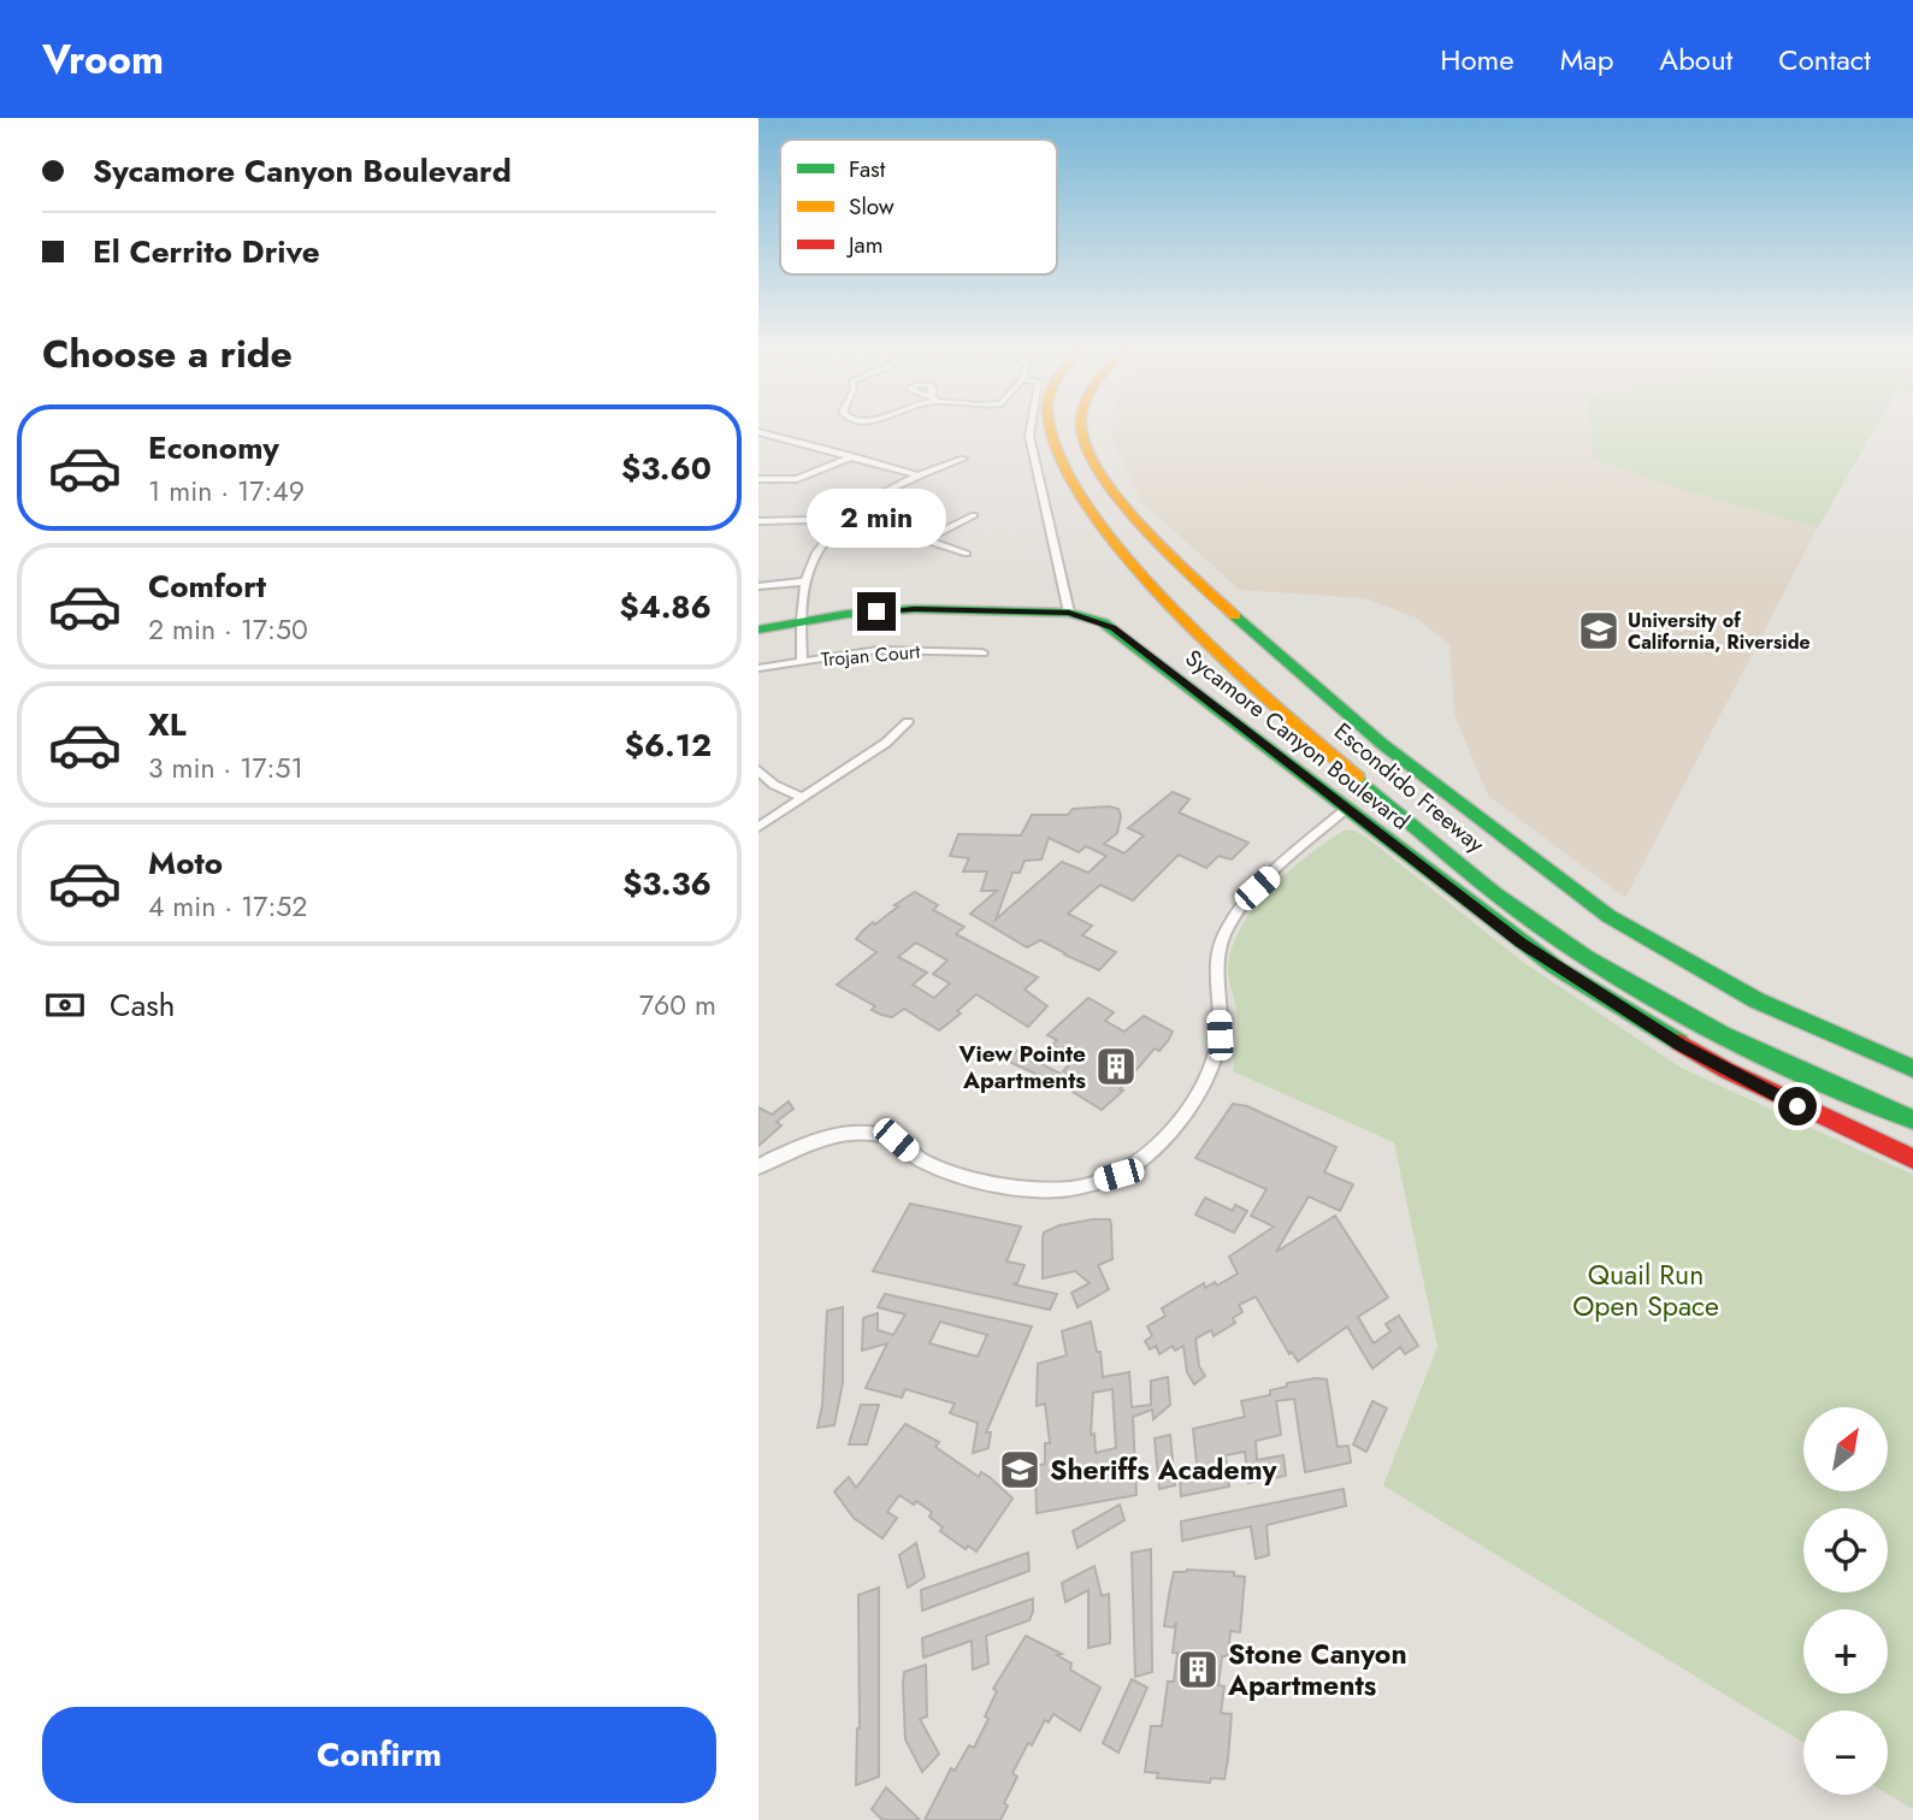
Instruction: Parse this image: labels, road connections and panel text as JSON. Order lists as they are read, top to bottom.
{
  "streets": {
    "main road": ["Sycamore Canyon Boulevard", "Escondido Freeway"],
    "street": ["Trojan Court"]
  },
  "parks": ["Quail Run Open Space"],
  "places": {
    "school or university": ["University of California, Riverside", "Sheriffs Academy"],
    "building": ["View Pointe Apartments", "Stone Canyon Apartments"]
  },
  "legend": ["Fast", "Slow", "Jam"],
  "north": "top right",
  "page": {
    "header": "Vroom",
    "nav": [
      "Home",
      "Map",
      "About",
      "Contact"
    ],
    "banner": ["Sycamore Canyon Boulevard", "El Cerrito Drive"],
    "heading": "Choose a ride",
    "list": [
      {
        "name": "Economy",
        "note": "1 min · 17:49",
        "value": "$3.60"
      },
      {
        "name": "Comfort",
        "note": "2 min · 17:50",
        "value": "$4.86"
      },
      {
        "name": "XL",
        "note": "3 min · 17:51",
        "value": "$6.12"
      },
      {
        "name": "Moto",
        "note": "4 min · 17:52",
        "value": "$3.36"
      }
    ],
    "bubble": "2 min",
    "pay": ["Cash", "760 m"],
    "map_buttons": ["+", "−"],
    "buttons": "Confirm"
  }
}
